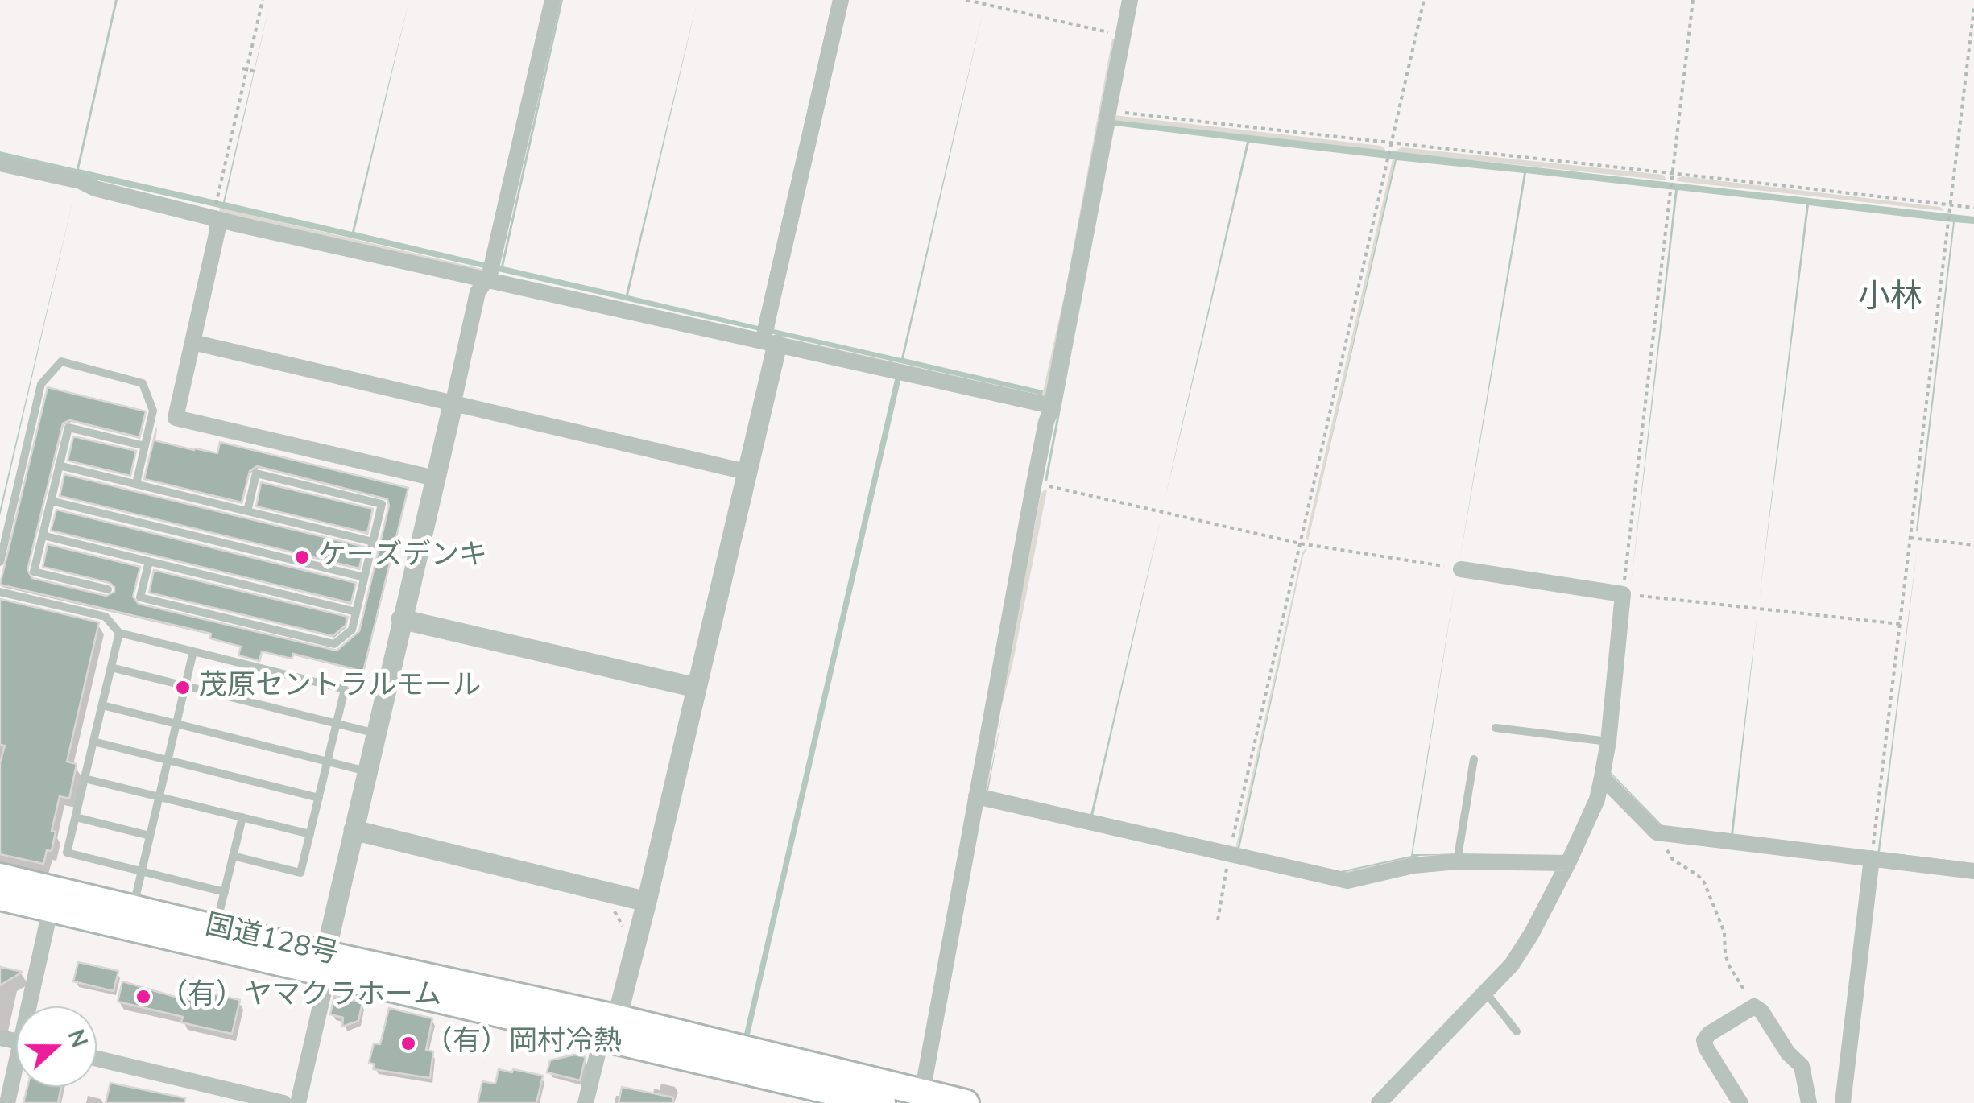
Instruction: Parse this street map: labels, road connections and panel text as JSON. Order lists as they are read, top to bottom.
{
  "streets": {
    "highway": ["国道128号"]
  },
  "districts": ["小林"],
  "places": [
    "ケーズデンキ",
    "茂原セントラルモール",
    "（有）ヤマクラホーム",
    "（有）岡村冷熱"
  ],
  "north": "right"
}
